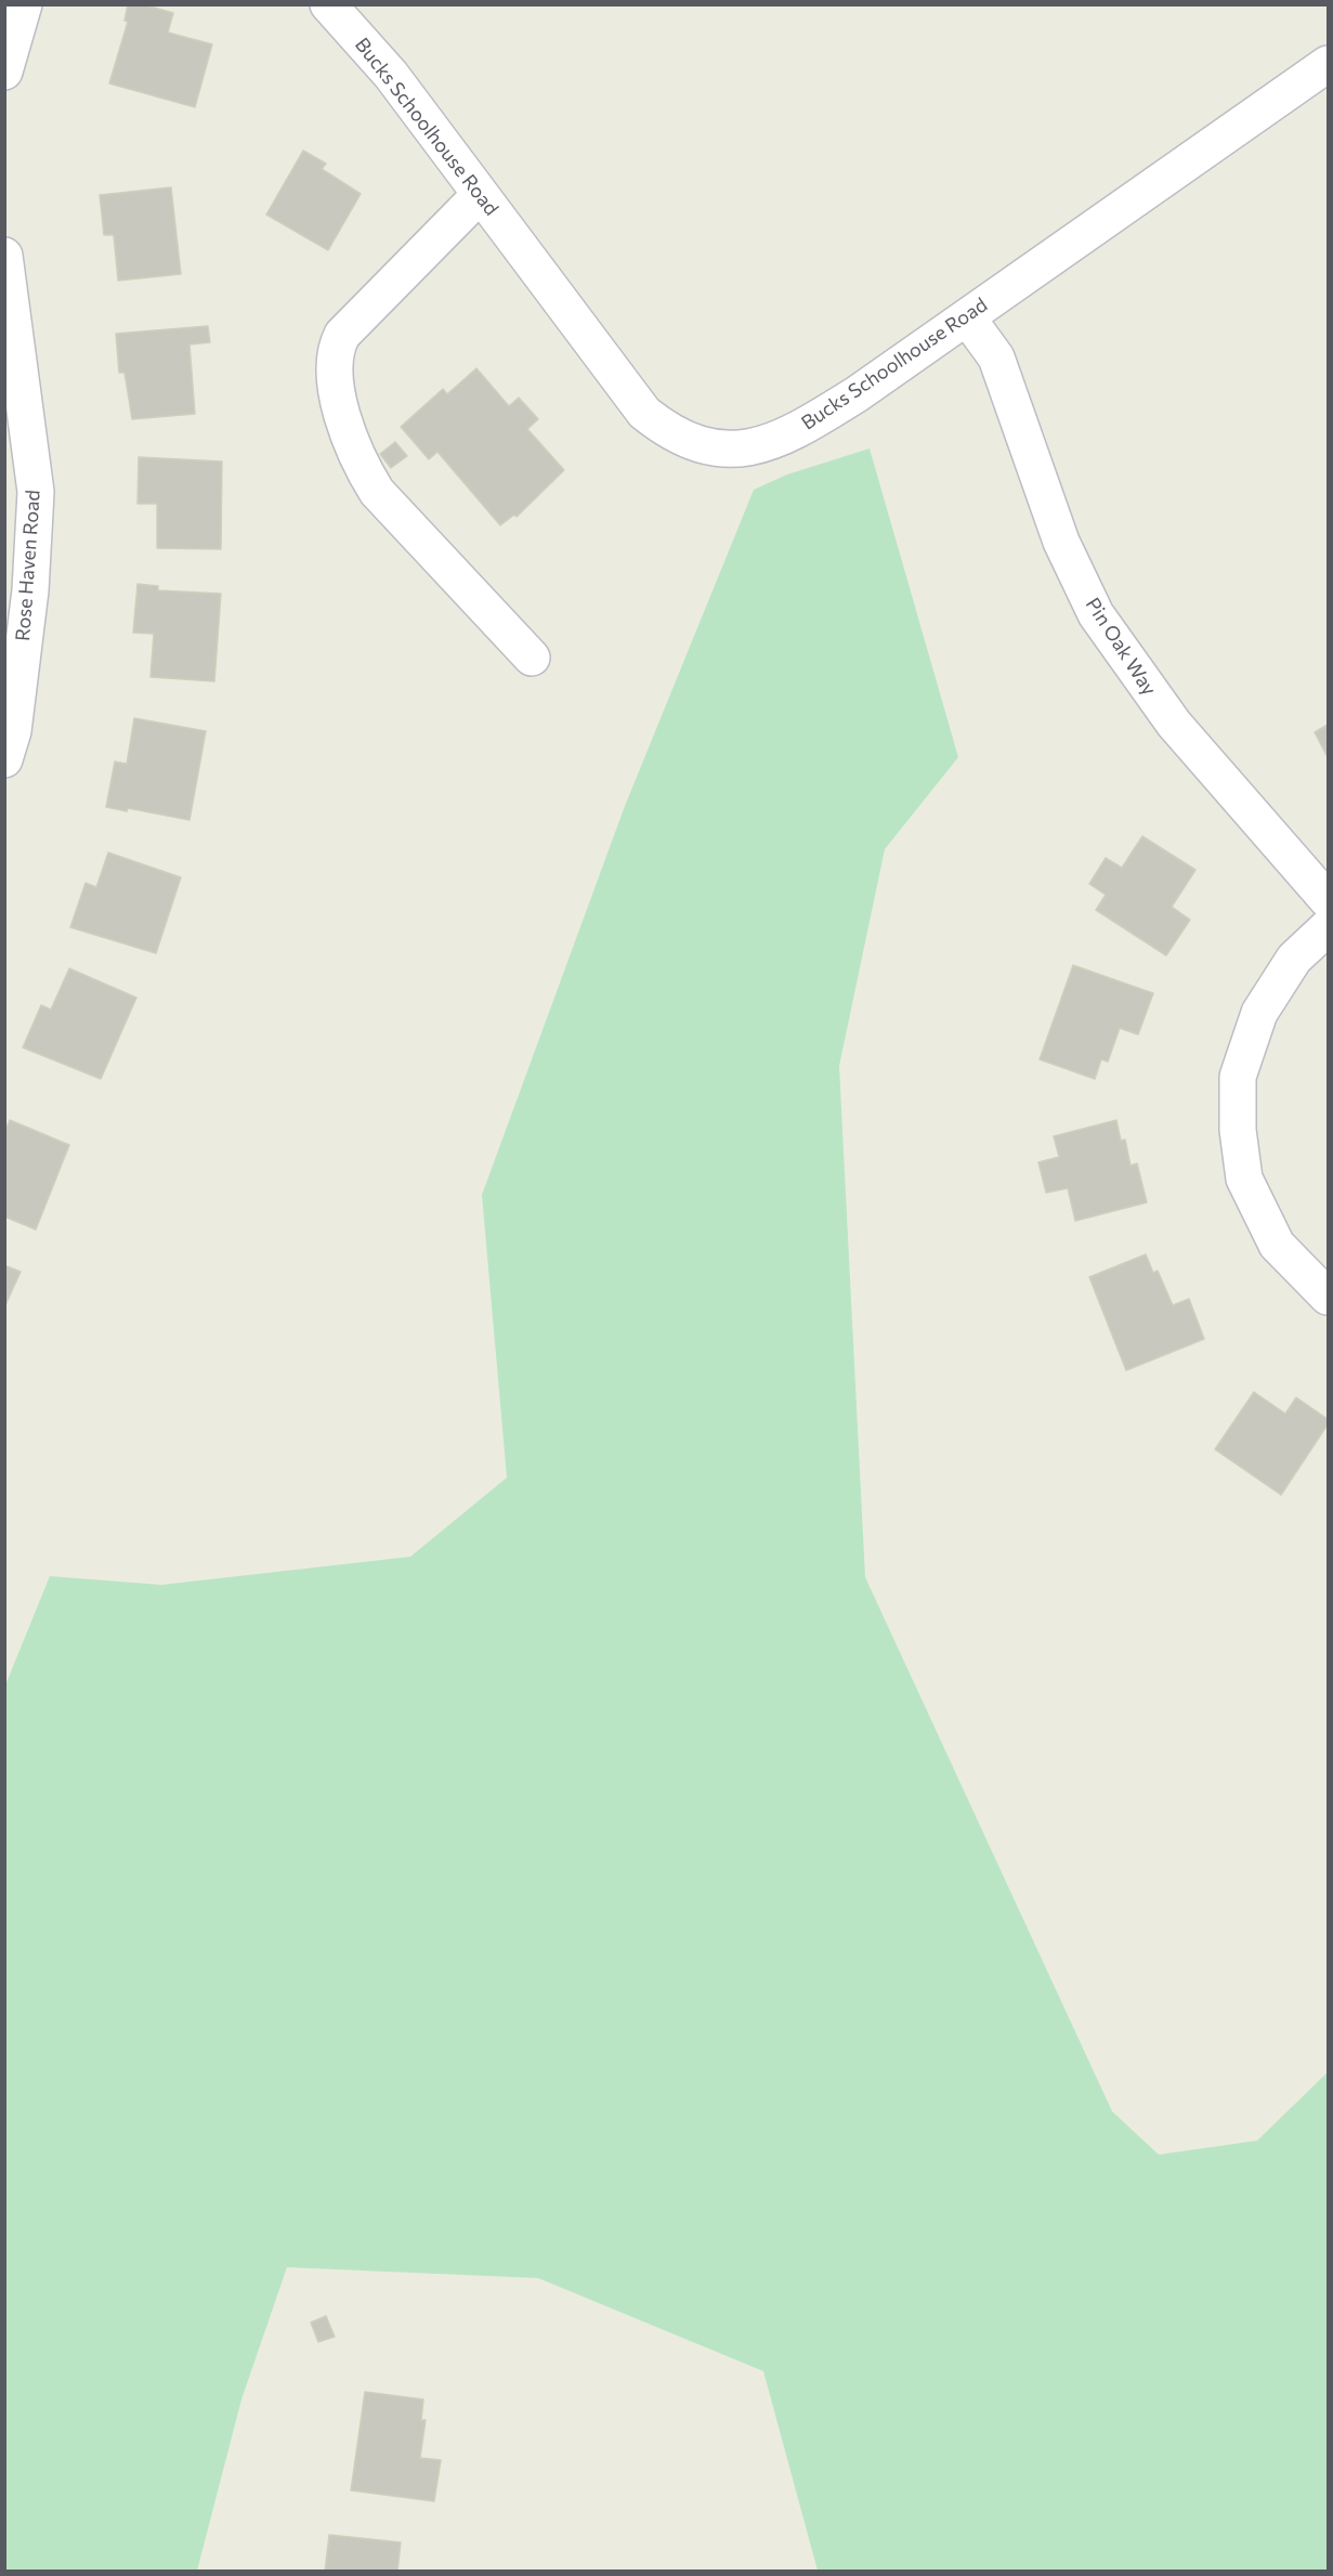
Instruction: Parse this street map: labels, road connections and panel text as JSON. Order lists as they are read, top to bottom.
{
  "streets": {
    "street": ["Bucks Schoolhouse Road", "Rose Haven Road", "Pin Oak Way"]
  },
  "crossings": [
    ["Bucks Schoolhouse Road", "Pin Oak Way"]
  ]
}
